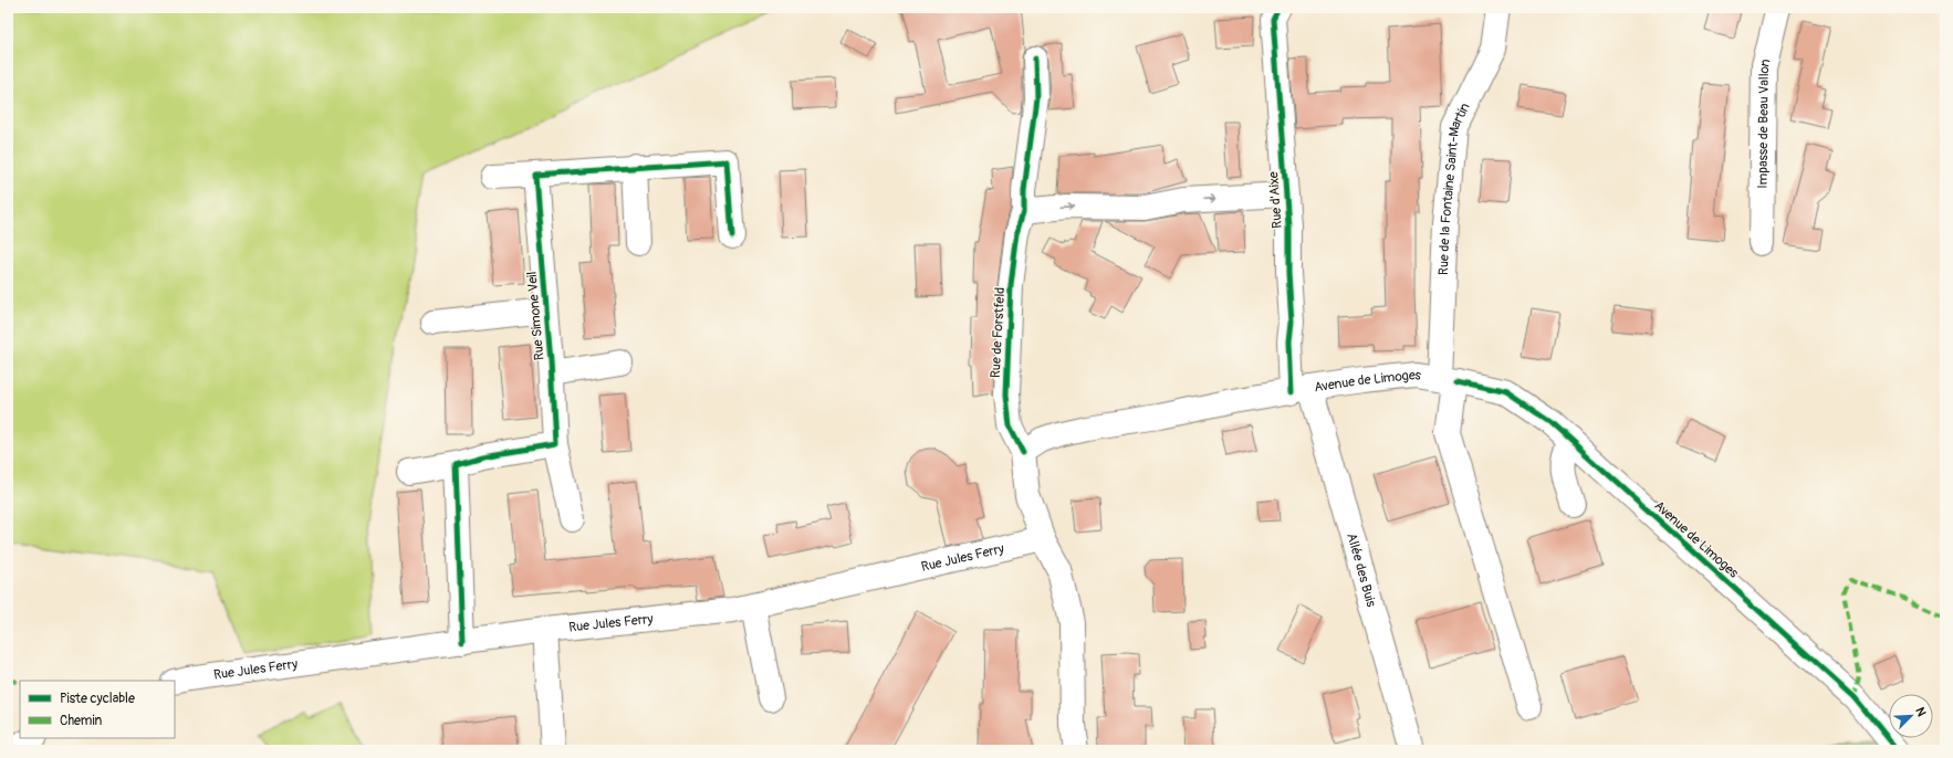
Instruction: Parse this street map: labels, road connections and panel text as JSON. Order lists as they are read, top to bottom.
{
  "streets": {
    "street": [
      "Impasse de Beau Vallon",
      "Rue de la Fontaine Saint-Martin",
      "Rue d'Aixe",
      "Rue Simone Veil",
      "Rue de Forstfeld",
      "Avenue de Limoges",
      "Rue Jules Ferry",
      "Allée des Buis"
    ]
  },
  "crossings": [
    ["Rue de la Fontaine Saint-Martin", "Avenue de Limoges"],
    ["Rue d'Aixe", "Avenue de Limoges"],
    ["Rue d'Aixe", "Allée des Buis"],
    ["Rue de Forstfeld", "Avenue de Limoges"],
    ["Avenue de Limoges", "Allée des Buis"]
  ],
  "legend": ["Piste cyclable", "Chemin"],
  "north": "top right"
}
